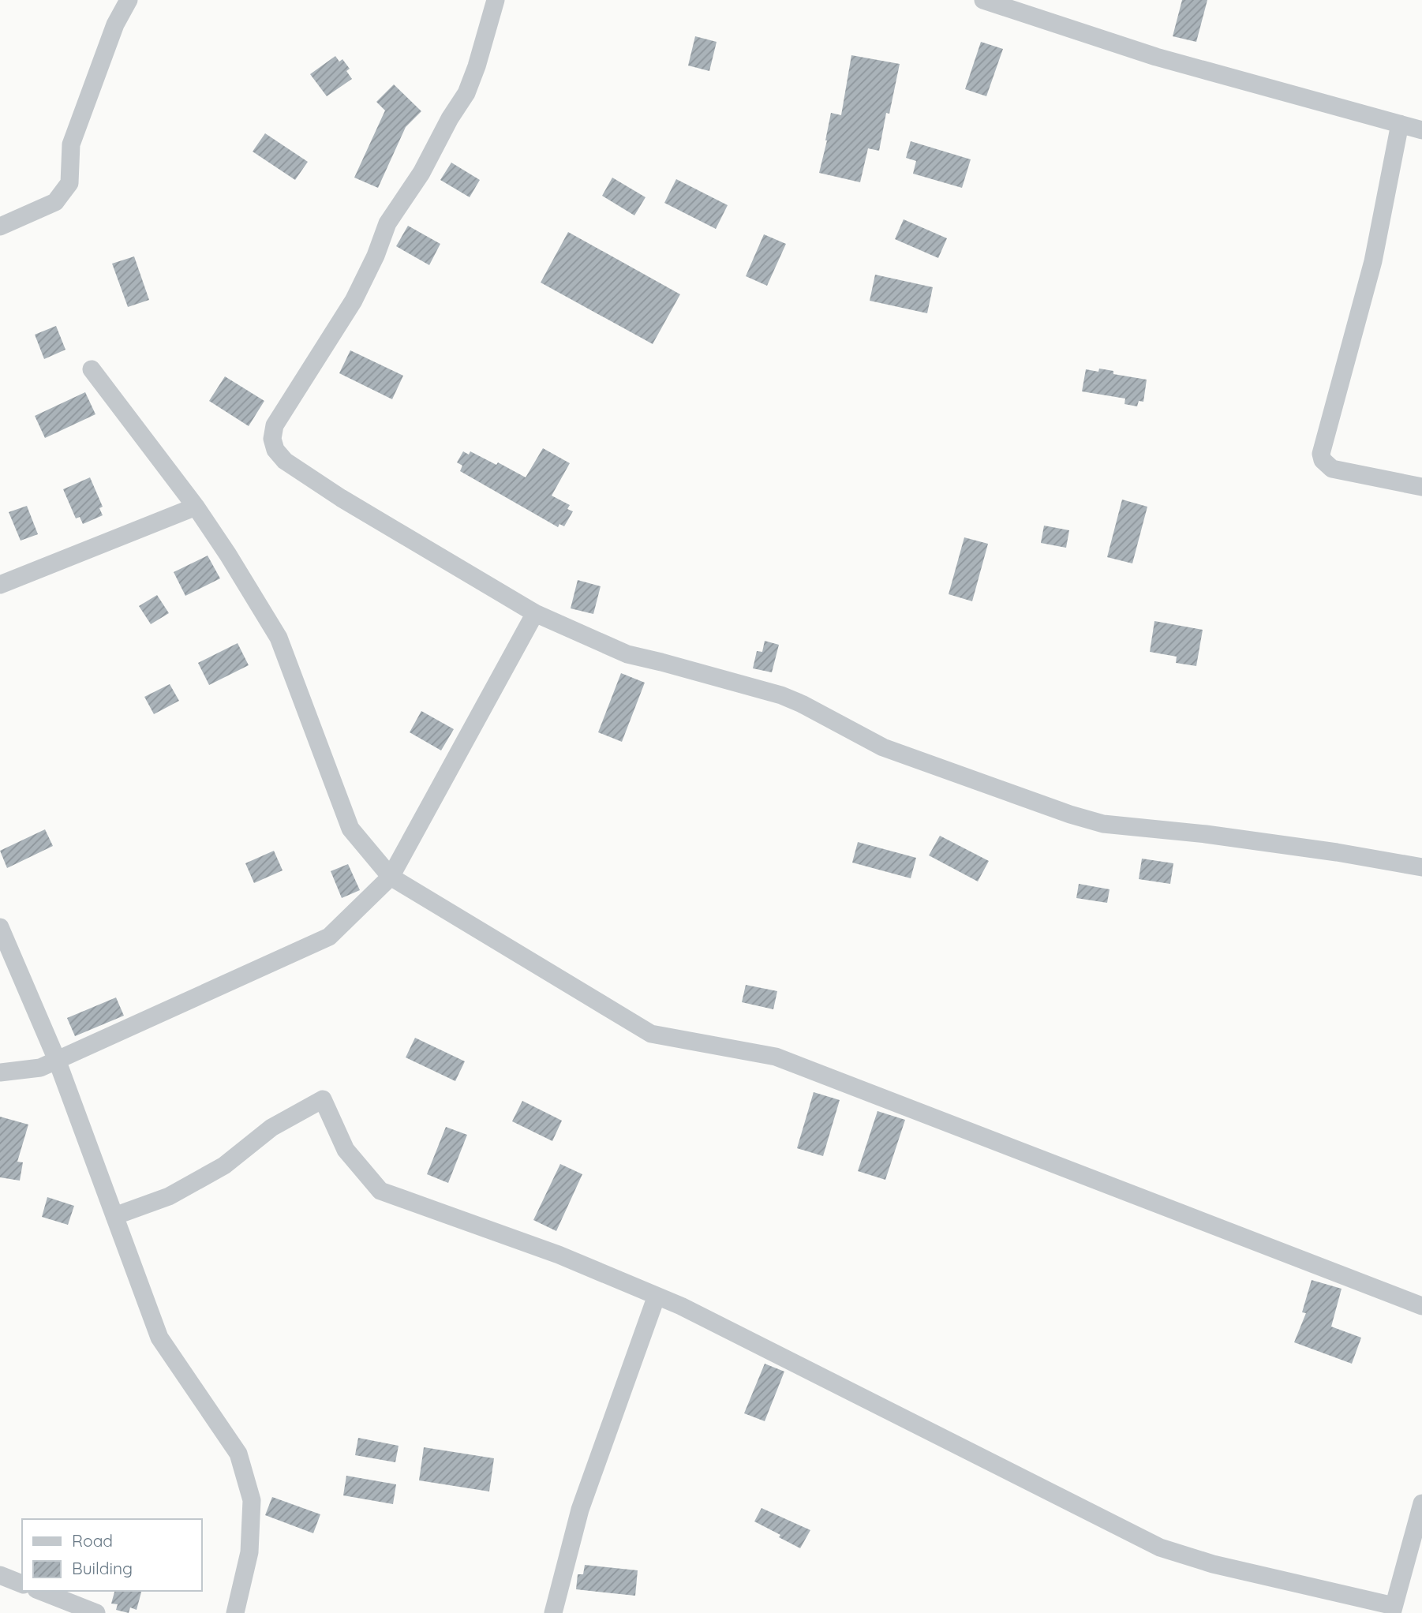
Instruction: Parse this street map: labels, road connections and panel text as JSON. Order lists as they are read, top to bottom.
{
  "legend": ["Road", "Building"]
}
